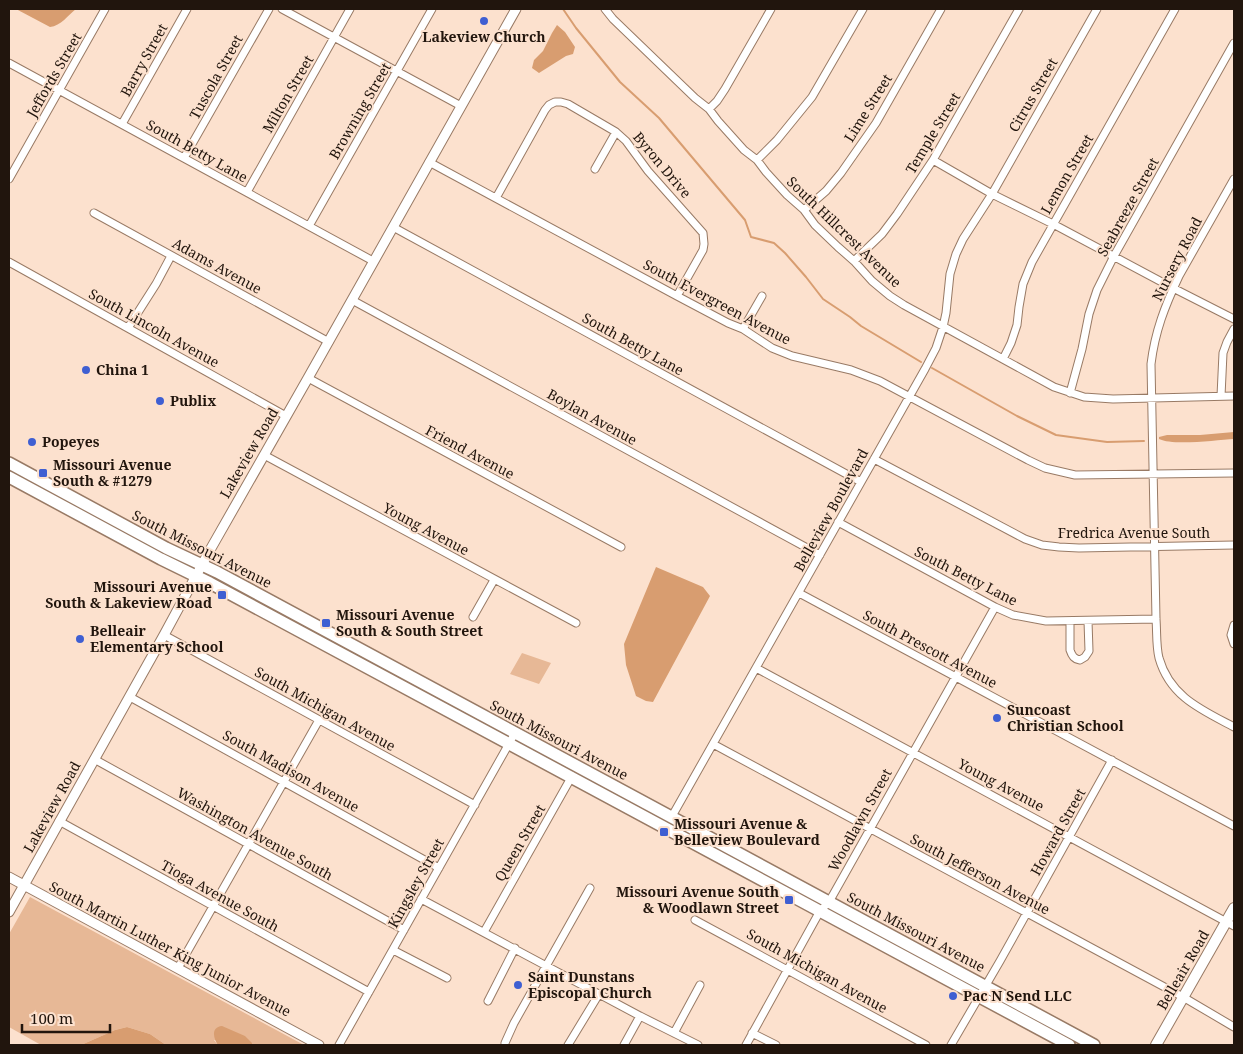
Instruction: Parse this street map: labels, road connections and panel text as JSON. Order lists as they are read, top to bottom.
{
  "streets": {
    "main road": ["South Missouri Avenue", "Belleair Road"],
    "street": [
      "Barry Street",
      "Jeffords Street",
      "Tuscola Street",
      "Milton Street",
      "Citrus Street",
      "Lime Street",
      "Browning Street",
      "Temple Street",
      "South Betty Lane",
      "Byron Drive",
      "Lemon Street",
      "Seabreeze Street",
      "South Hillcrest Avenue",
      "Nursery Road",
      "Adams Avenue",
      "South Evergreen Avenue",
      "South Lincoln Avenue",
      "Boylan Avenue",
      "Friend Avenue",
      "Lakeview Road",
      "Belleview Boulevard",
      "Young Avenue",
      "Fredrica Avenue South",
      "South Prescott Avenue",
      "South Michigan Avenue",
      "South Madison Avenue",
      "Woodlawn Street",
      "Howard Street",
      "Washington Avenue South",
      "Queen Street",
      "South Jefferson Avenue",
      "Kingsley Street",
      "Tioga Avenue South",
      "South Martin Luther King Junior Avenue"
    ]
  },
  "crossings": [
    ["Barry Street", "South Betty Lane"],
    ["Jeffords Street", "South Betty Lane"],
    ["Tuscola Street", "South Betty Lane"],
    ["Milton Street", "South Betty Lane"],
    ["Citrus Street", "Belleview Boulevard"],
    ["Lime Street", "South Hillcrest Avenue"],
    ["Browning Street", "South Betty Lane"],
    ["Temple Street", "South Hillcrest Avenue"],
    ["South Betty Lane", "Nursery Road"],
    ["South Betty Lane", "Lakeview Road"],
    ["South Betty Lane", "Belleview Boulevard"],
    ["South Betty Lane", "Woodlawn Street"],
    ["Byron Drive", "South Evergreen Avenue"],
    ["Lemon Street", "South Hillcrest Avenue"],
    ["Seabreeze Street", "South Hillcrest Avenue"],
    ["South Hillcrest Avenue", "Nursery Road"],
    ["South Hillcrest Avenue", "Belleview Boulevard"],
    ["Nursery Road", "South Evergreen Avenue"],
    ["Nursery Road", "Fredrica Avenue South"],
    ["Adams Avenue", "Lakeview Road"],
    ["South Evergreen Avenue", "Lakeview Road"],
    ["South Evergreen Avenue", "Belleview Boulevard"],
    ["South Lincoln Avenue", "Lakeview Road"],
    ["Boylan Avenue", "Lakeview Road"],
    ["Boylan Avenue", "Belleview Boulevard"],
    ["Friend Avenue", "Lakeview Road"],
    ["Lakeview Road", "Young Avenue"],
    ["Lakeview Road", "South Missouri Avenue"],
    ["Lakeview Road", "South Michigan Avenue"],
    ["Lakeview Road", "South Madison Avenue"],
    ["Lakeview Road", "Washington Avenue South"],
    ["Lakeview Road", "Tioga Avenue South"],
    ["Lakeview Road", "South Martin Luther King Junior Avenue"],
    ["Belleview Boulevard", "Young Avenue"],
    ["Belleview Boulevard", "Fredrica Avenue South"],
    ["Belleview Boulevard", "South Missouri Avenue"],
    ["Belleview Boulevard", "South Prescott Avenue"],
    ["Belleview Boulevard", "South Jefferson Avenue"],
    ["Young Avenue", "Woodlawn Street"],
    ["Young Avenue", "Howard Street"],
    ["Young Avenue", "Belleair Road"],
    ["South Missouri Avenue", "Woodlawn Street"],
    ["South Missouri Avenue", "Howard Street"],
    ["South Missouri Avenue", "Queen Street"],
    ["South Missouri Avenue", "Kingsley Street"],
    ["South Prescott Avenue", "Woodlawn Street"],
    ["South Prescott Avenue", "Howard Street"],
    ["South Michigan Avenue", "Woodlawn Street"],
    ["South Michigan Avenue", "Kingsley Street"],
    ["South Madison Avenue", "Kingsley Street"],
    ["Woodlawn Street", "South Jefferson Avenue"],
    ["Howard Street", "South Jefferson Avenue"],
    ["Washington Avenue South", "Kingsley Street"],
    ["South Jefferson Avenue", "Belleair Road"],
    ["Kingsley Street", "Tioga Avenue South"]
  ],
  "places": {
    "other": [
      "Lakeview Church",
      "China 1",
      "Publix",
      "Popeyes",
      "Belleair Elementary School",
      "Suncoast Christian School",
      "Saint Dunstans Episcopal Church",
      "Pac N Send LLC"
    ],
    "transit": [
      "Missouri Avenue South & #1279",
      "Missouri Avenue South & Lakeview Road",
      "Missouri Avenue South & South Street",
      "Missouri Avenue & Belleview Boulevard",
      "Missouri Avenue South & Woodlawn Street"
    ]
  },
  "scale_bar": "100 m"
}
